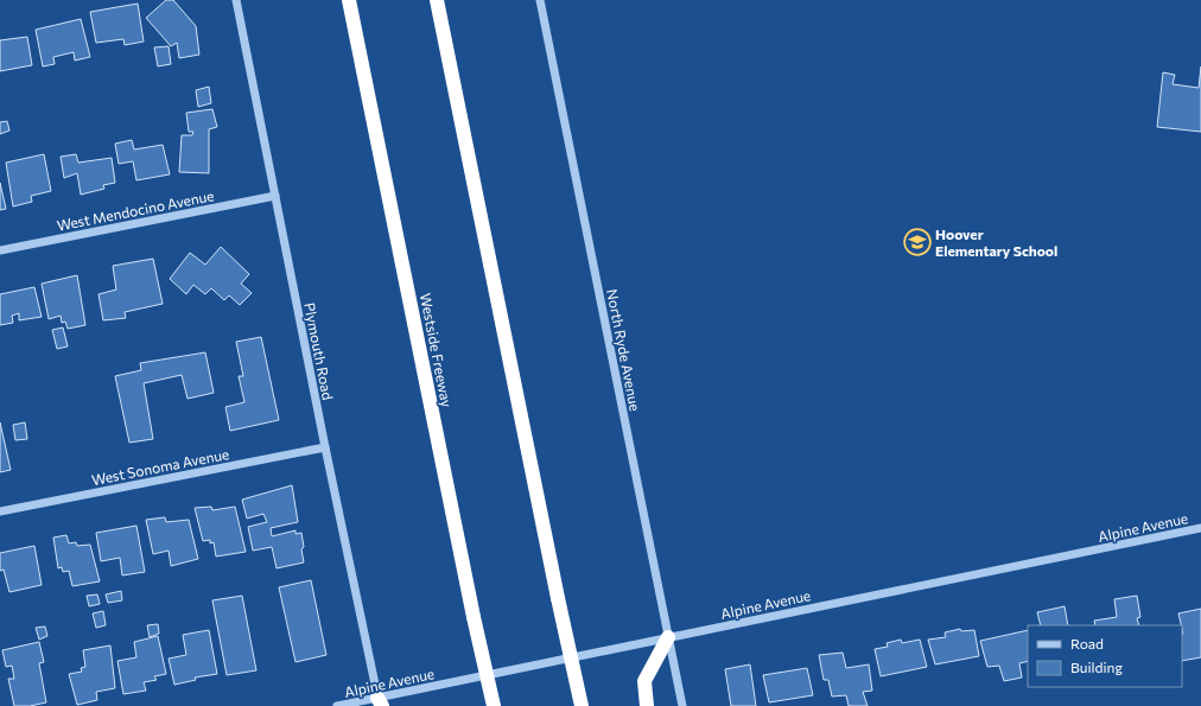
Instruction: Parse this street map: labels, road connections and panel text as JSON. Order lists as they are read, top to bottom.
{
  "streets": {
    "highway": ["Westside Freeway"],
    "street": [
      "West Mendocino Avenue",
      "North Ryde Avenue",
      "Plymouth Road",
      "West Sonoma Avenue",
      "Alpine Avenue"
    ]
  },
  "crossings": [
    ["West Mendocino Avenue", "Plymouth Road"],
    ["North Ryde Avenue", "Alpine Avenue"],
    ["Plymouth Road", "West Sonoma Avenue"],
    ["Plymouth Road", "Alpine Avenue"]
  ],
  "places": {
    "school or university": ["Hoover Elementary School"]
  },
  "legend": ["Road", "Building"]
}
